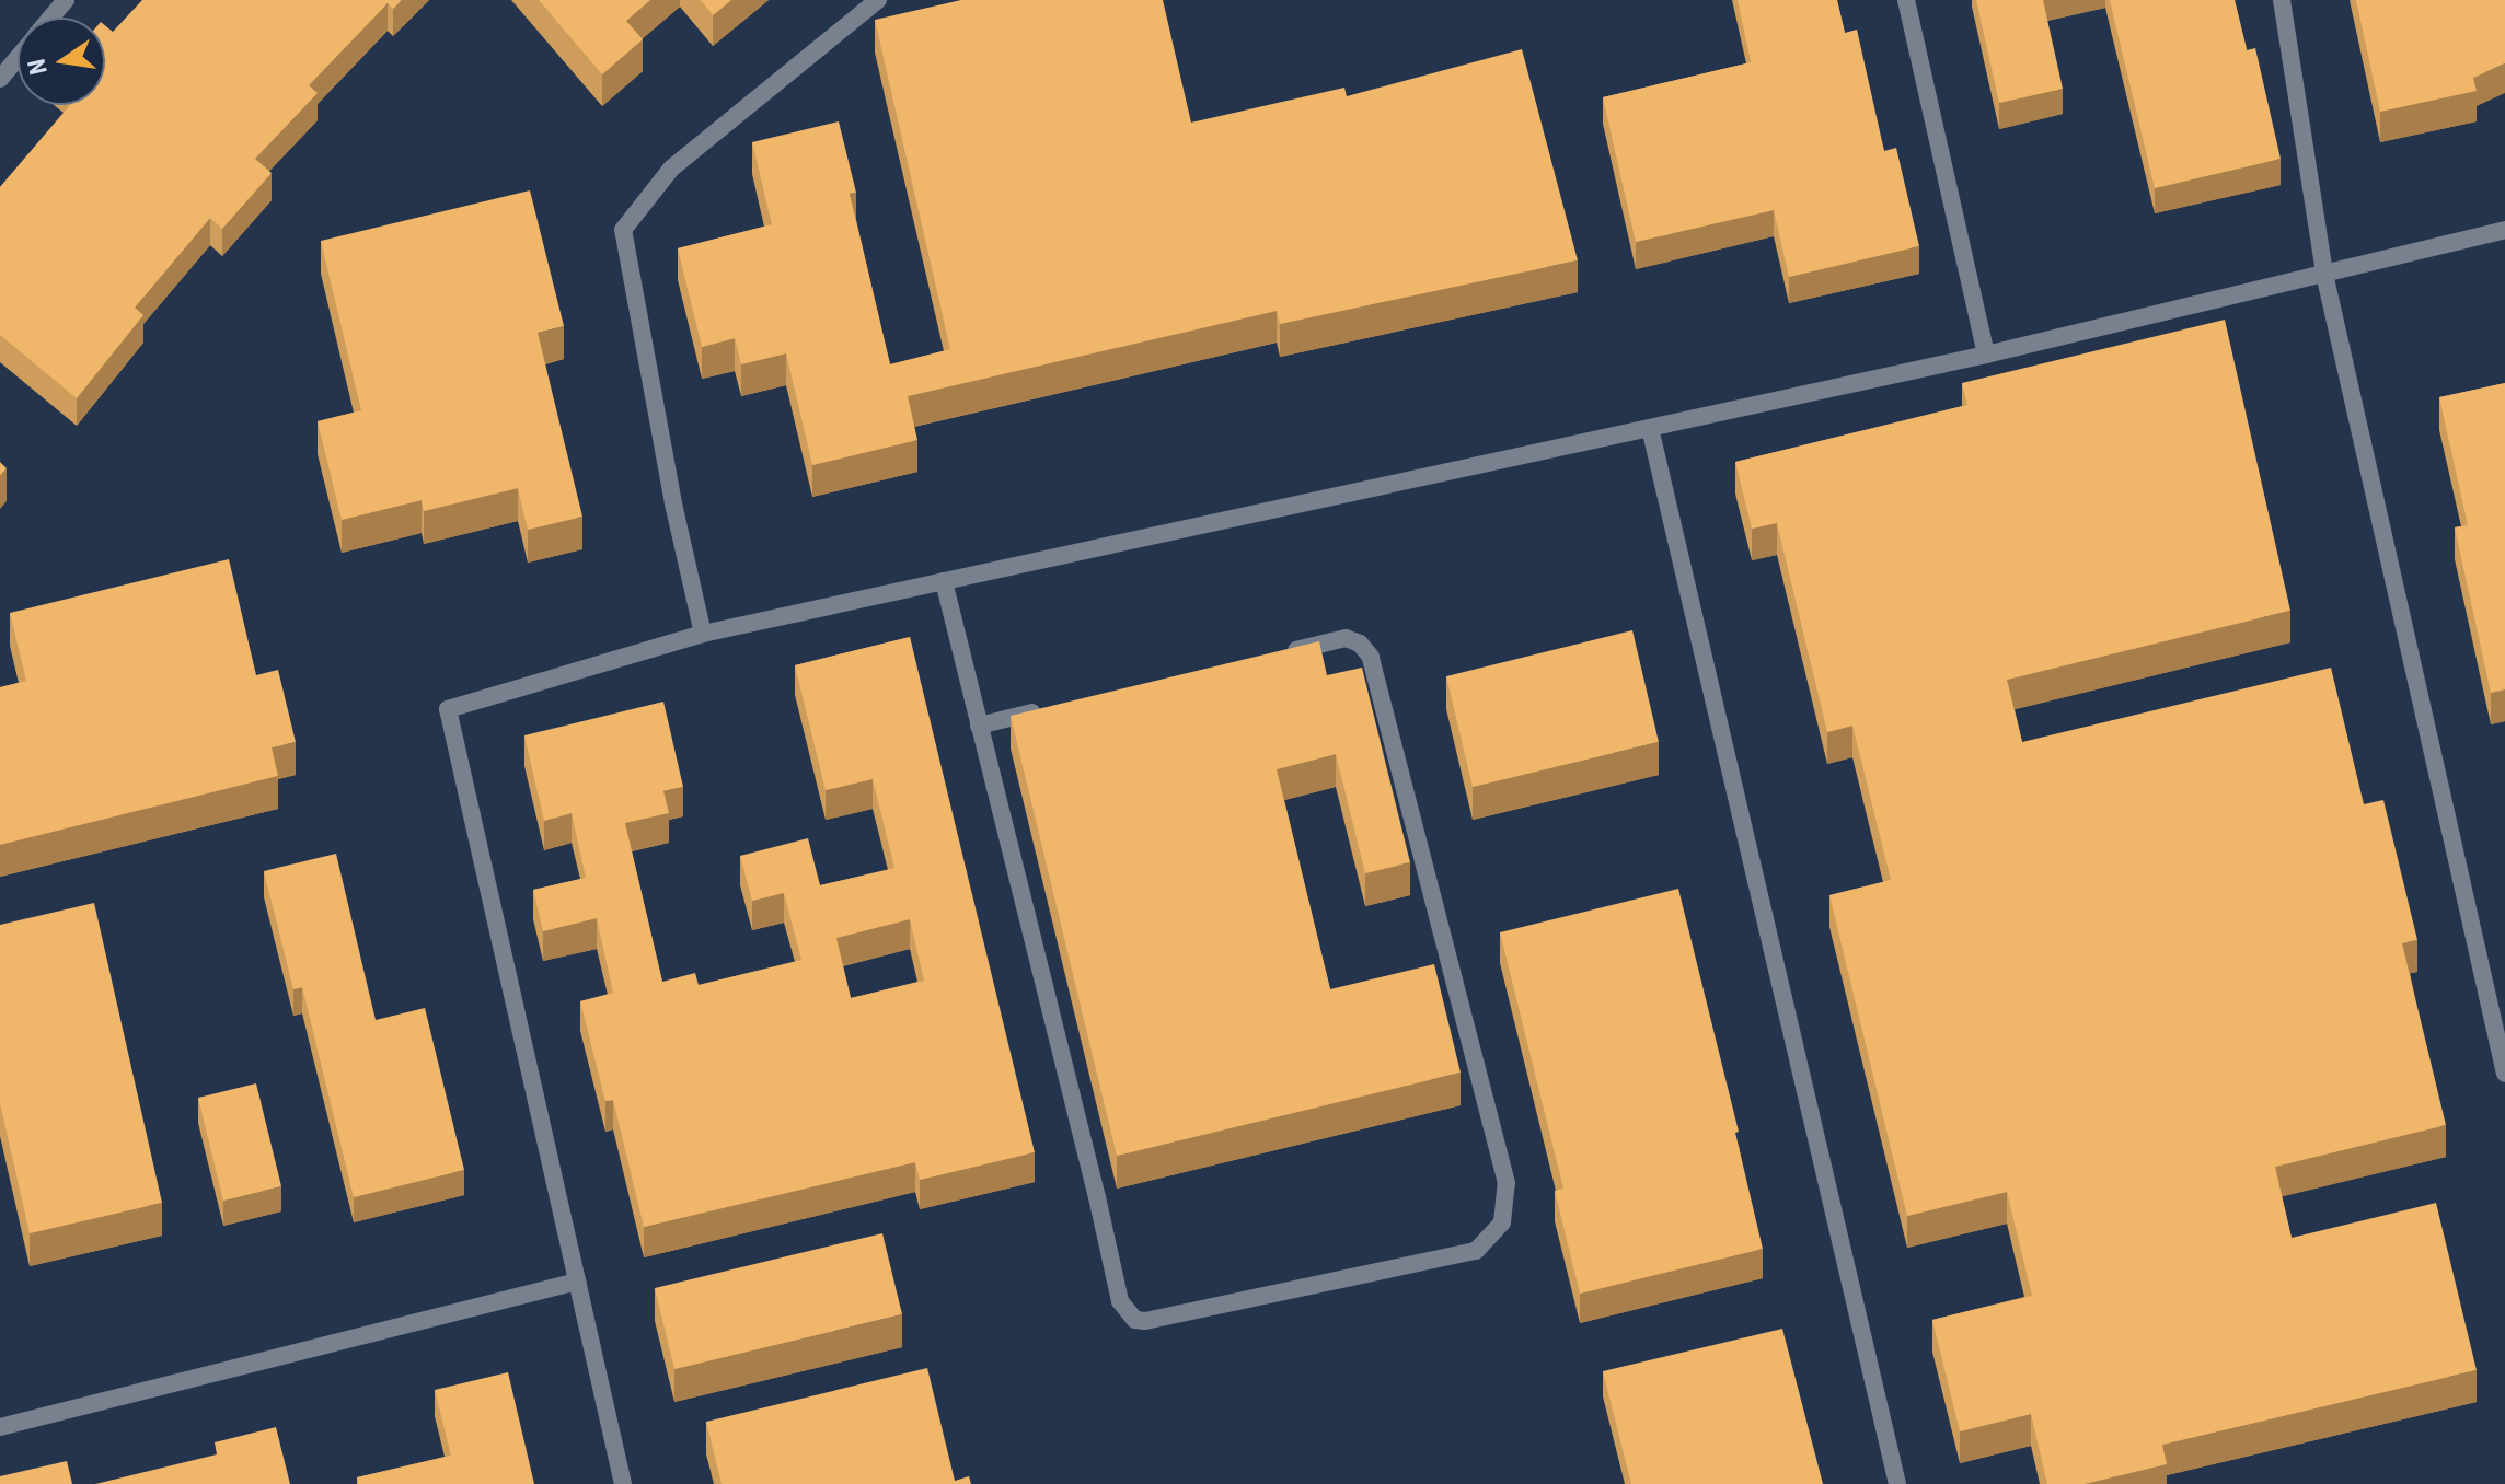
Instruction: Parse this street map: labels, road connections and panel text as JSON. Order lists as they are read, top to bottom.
{
  "north": "left"
}
